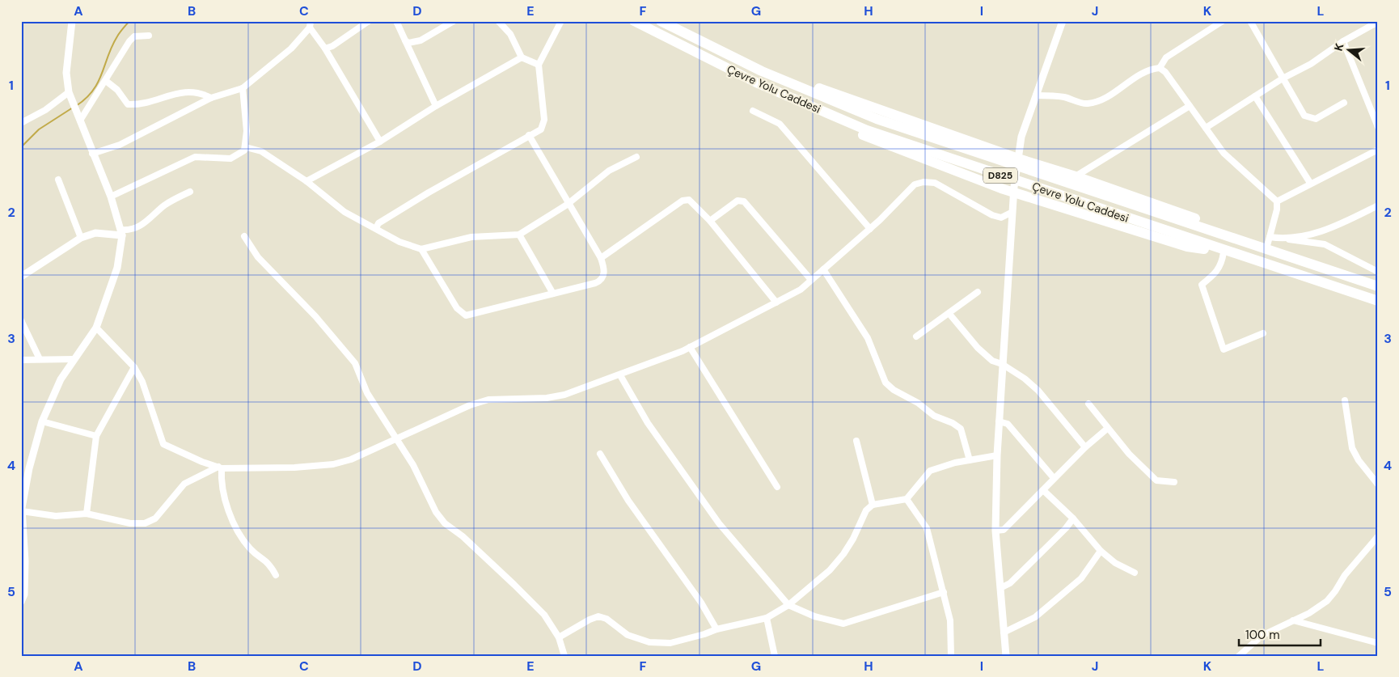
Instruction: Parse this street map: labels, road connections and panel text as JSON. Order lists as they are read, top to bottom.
{
  "streets": {
    "highway": ["Çevre Yolu Caddesi", "D825"]
  },
  "scale_bar": "100 m",
  "north": "left",
  "grid": {
    "columns": [
      "A",
      "B",
      "C",
      "D",
      "E",
      "F",
      "G",
      "H",
      "I",
      "J",
      "K",
      "L"
    ],
    "rows": [
      "1",
      "2",
      "3",
      "4",
      "5"
    ]
  }
}
